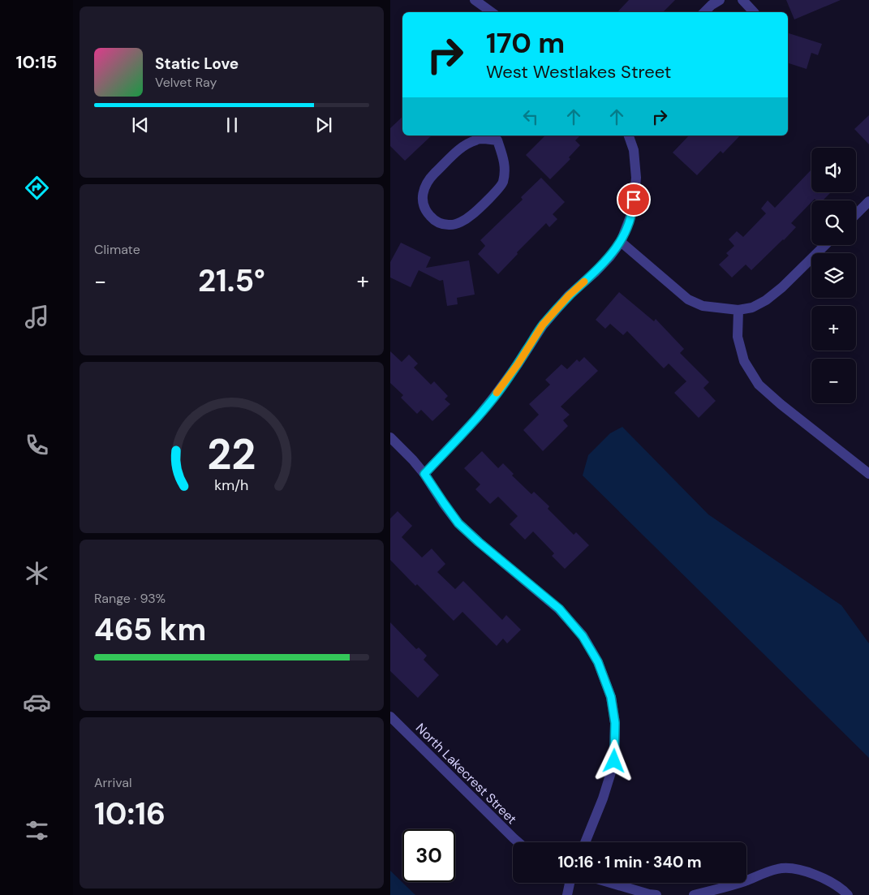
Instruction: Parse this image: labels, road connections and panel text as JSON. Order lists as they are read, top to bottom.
{
  "streets": {
    "street": ["North Lakecrest Street"]
  },
  "page": {
    "tabs": "10:15",
    "turn": ["170 m", "West Westlakes Street"],
    "song": ["Static Love", "Velvet Ray"],
    "map_buttons": ["+", "−"],
    "tile": [
      "Climate",
      ["Range · 93%", "465 km"],
      ["Arrival", "10:16"]
    ],
    "heat": ["−", "21.5°", "+"],
    "limit": "30",
    "trip": "10:16 · 1 min · 340 m",
    "gauge": ["22", "km/h"]
  }
}
